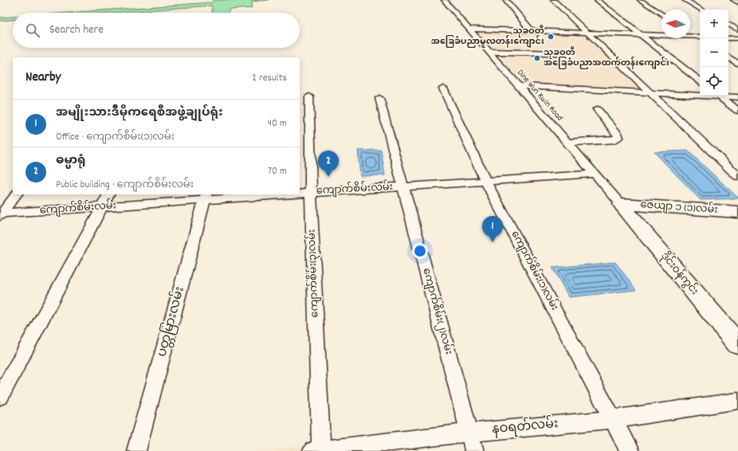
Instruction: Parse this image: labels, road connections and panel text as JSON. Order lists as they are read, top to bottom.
{
  "streets": {
    "street": [
      "Dine Wun Kwin Road",
      "ကျောက်စိမ်းလမ်း",
      "ဇေယျာ ၁ (၁)လမ်း",
      "ကျောက်စိမ်း(၁)လမ်း",
      "ကျောက်စိမ်း(၃)လမ်း",
      "ဒိုင်းဝန်ကွင်း",
      "ကျောက်စိမ်း(၂)လမ်း",
      "ပတ္တမြားလမ်း",
      "နဝရတ်လမ်း"
    ]
  },
  "crossings": [
    ["Dine Wun Kwin Road", "ကျောက်စိမ်းလမ်း"],
    ["Dine Wun Kwin Road", "ဇေယျာ ၁ (၁)လမ်း"],
    ["Dine Wun Kwin Road", "ဒိုင်းဝန်ကွင်း"],
    ["ကျောက်စိမ်းလမ်း", "ကျောက်စိမ်း(၁)လမ်း"],
    ["ကျောက်စိမ်းလမ်း", "ကျောက်စိမ်း(၃)လမ်း"],
    ["ကျောက်စိမ်းလမ်း", "ကျောက်စိမ်း(၂)လမ်း"],
    ["ကျောက်စိမ်းလမ်း", "ပတ္တမြားလမ်း"],
    ["ဇေယျာ ၁ (၁)လမ်း", "ဒိုင်းဝန်ကွင်း"],
    ["ကျောက်စိမ်း(၁)လမ်း", "နဝရတ်လမ်း"],
    ["ကျောက်စိမ်း(၃)လမ်း", "နဝရတ်လမ်း"],
    ["ကျောက်စိမ်း(၂)လမ်း", "နဝရတ်လမ်း"]
  ],
  "places": ["သုခဝတီ အခြေခံပညာမူလတန်းကျောင်း", "သုခဝတီ အခြေခံပညာအထက်တန်းကျောင်း"],
  "north": "left",
  "page": {
    "map_buttons": ["+", "−"],
    "search": "Search here",
    "heading": ["Nearby", "2 results"],
    "list": [
      {
        "mark": "1",
        "name": "အမျိုးသားဒိီမိုကရေစီအဖွဲ့ချုပ်ရုံး",
        "note": "Office · ကျောက်စိမ်း(၁)လမ်း",
        "value": "40 m"
      },
      {
        "mark": "2",
        "name": "ဓမ္မာရုံ",
        "note": "Public building · ကျောက်စိမ်းလမ်း",
        "value": "70 m"
      }
    ],
    "pins": ["2", "1"]
  }
}
